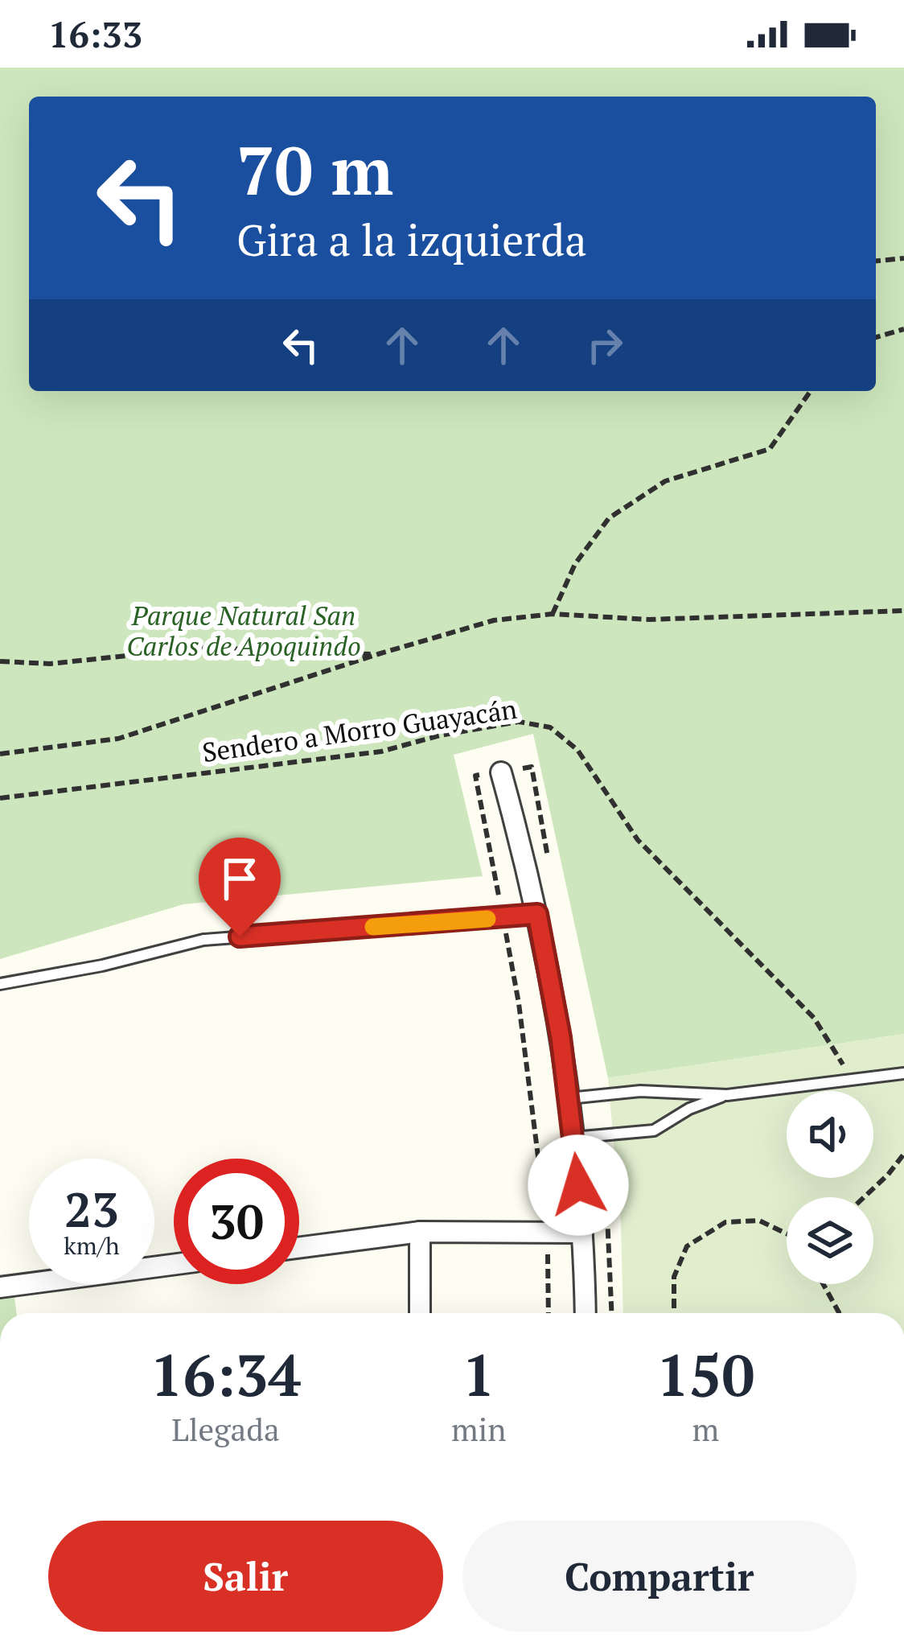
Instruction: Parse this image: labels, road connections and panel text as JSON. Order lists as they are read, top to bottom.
{
  "streets": {
    "path": ["Sendero a Morro Guayacán"]
  },
  "parks": ["Parque Natural San Carlos de Apoquindo"],
  "page": {
    "status": "16:33",
    "turn": ["70 m", "Gira a la izquierda"],
    "speed": "23 km/h",
    "limit": "30",
    "eta": [
      "16:34",
      "Llegada",
      "1",
      "min",
      "150",
      "m"
    ],
    "buttons": ["Salir", "Compartir"]
  }
}
